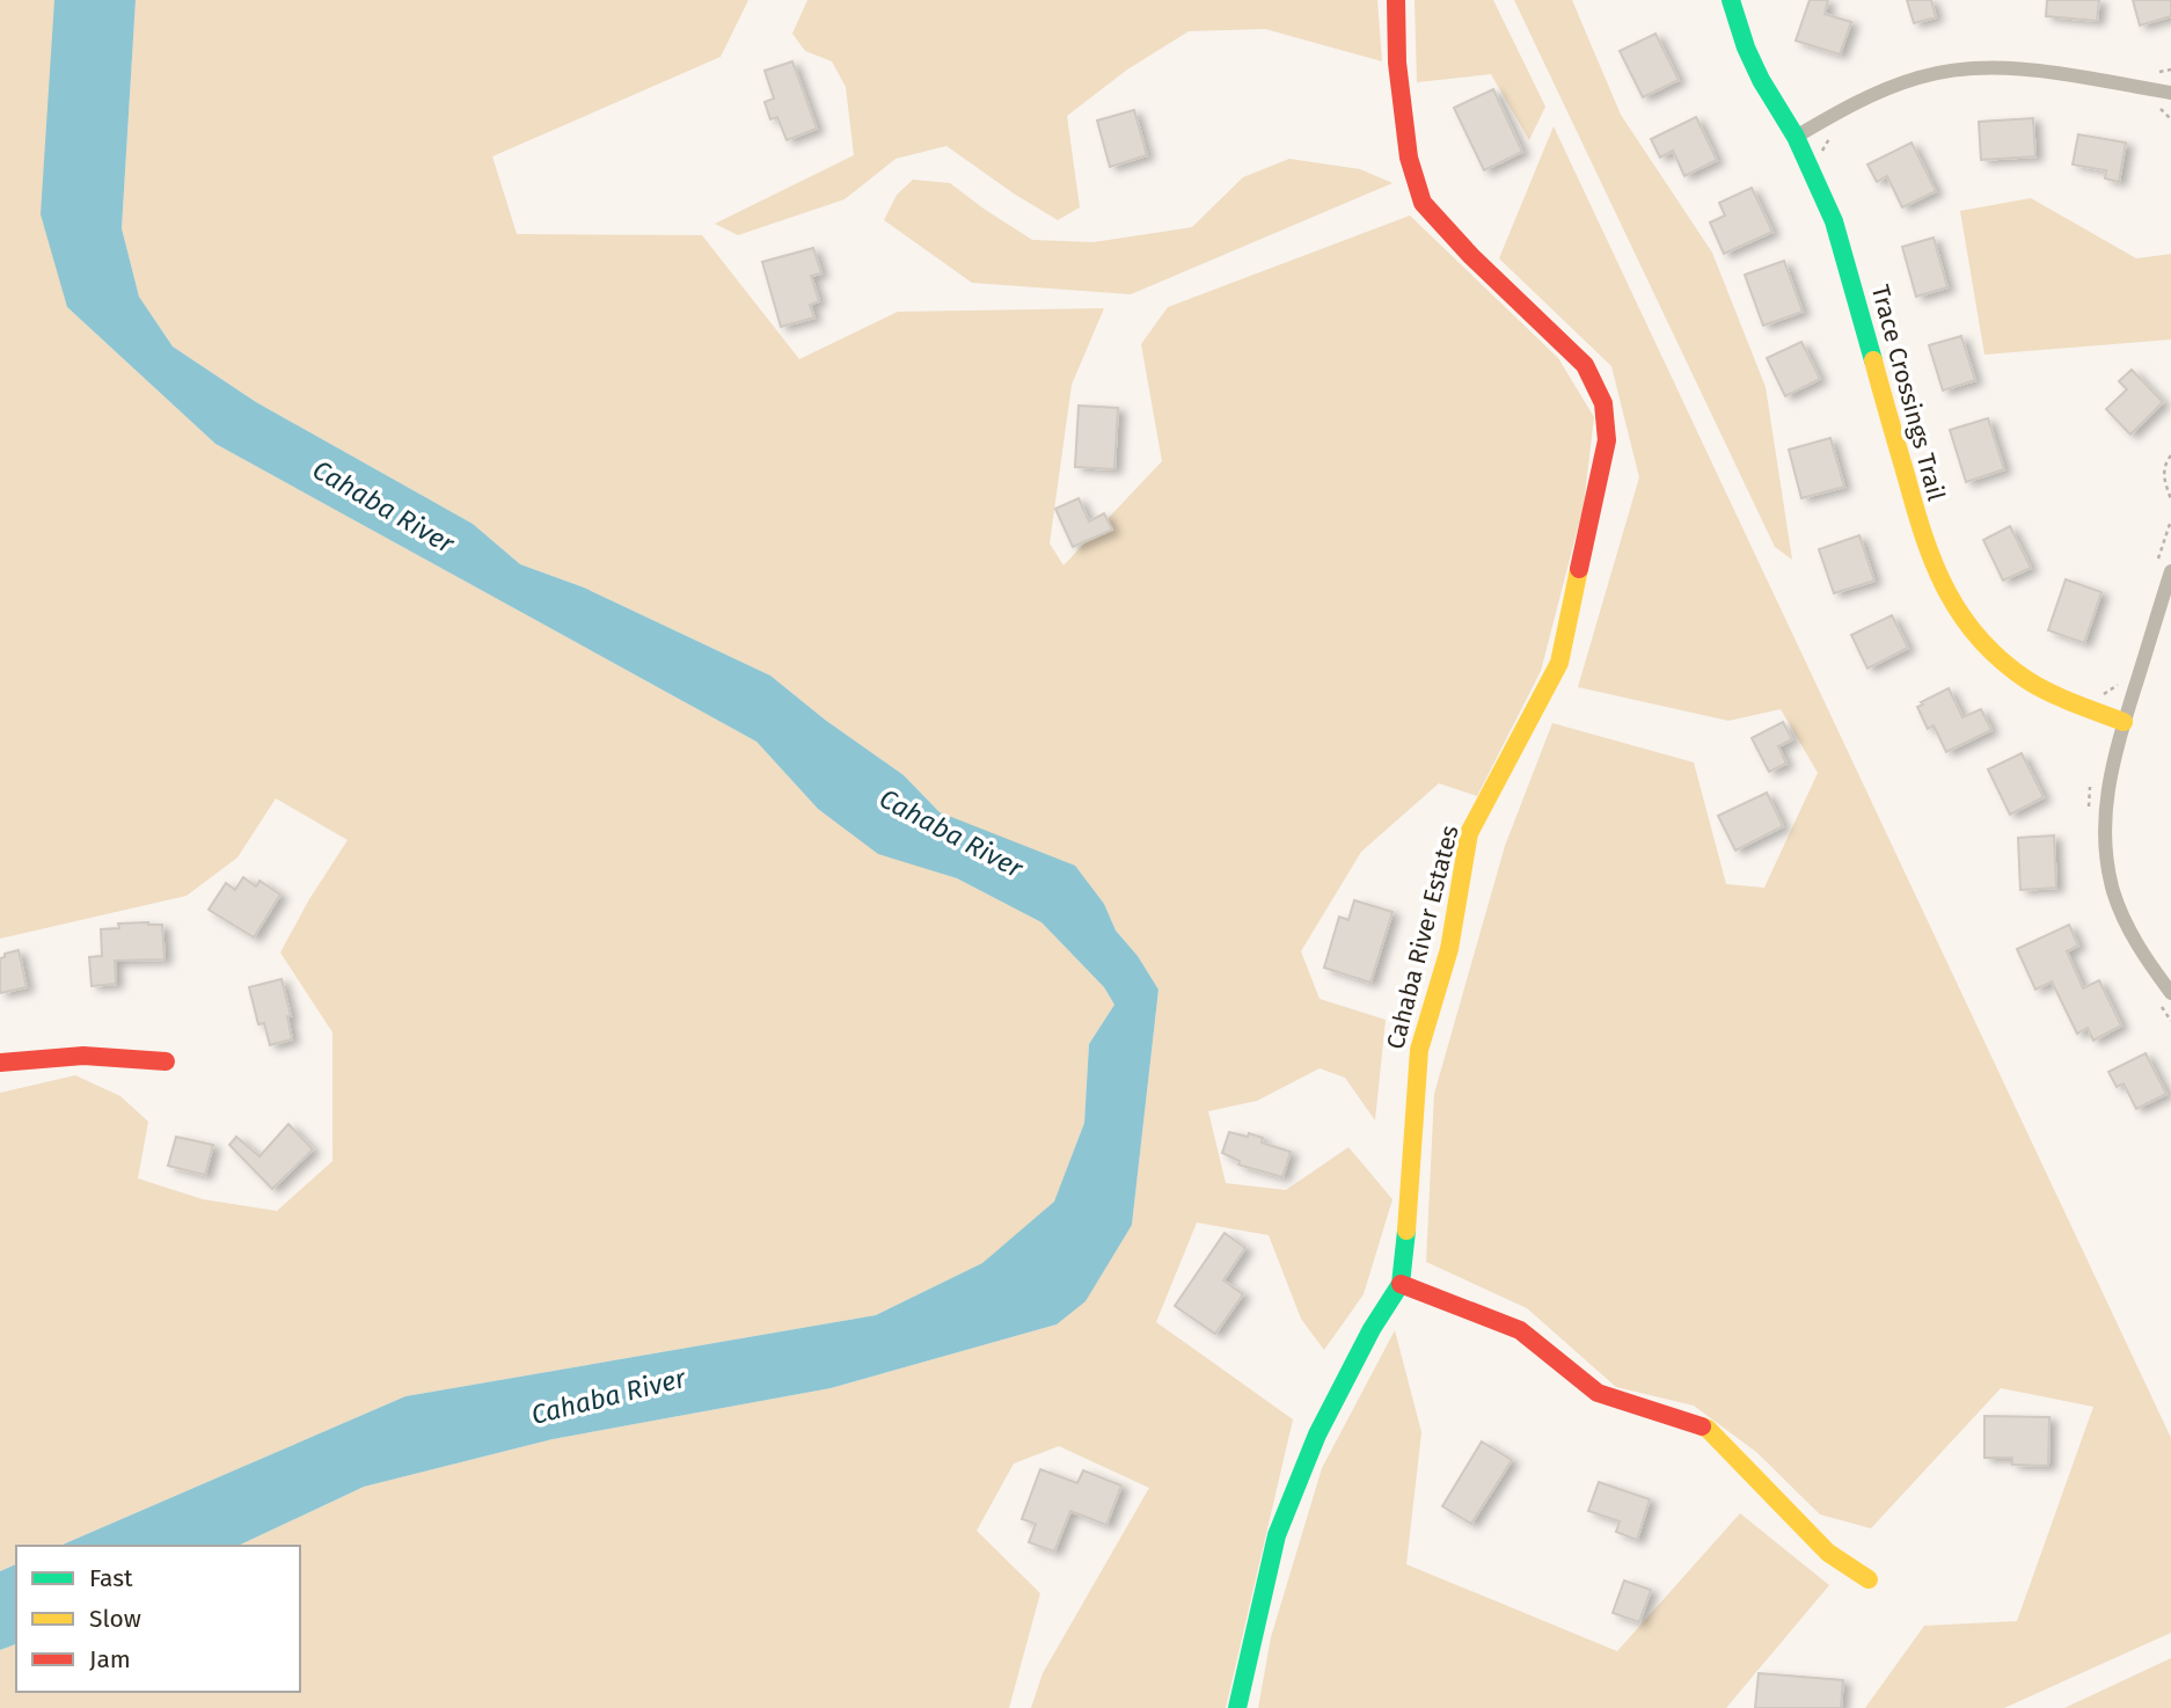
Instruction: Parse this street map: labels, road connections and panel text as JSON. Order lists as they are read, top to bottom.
{
  "streets": {
    "street": ["Trace Crossings Trail", "Cahaba River Estates"]
  },
  "water": ["Cahaba River"],
  "legend": ["Fast", "Slow", "Jam"]
}
